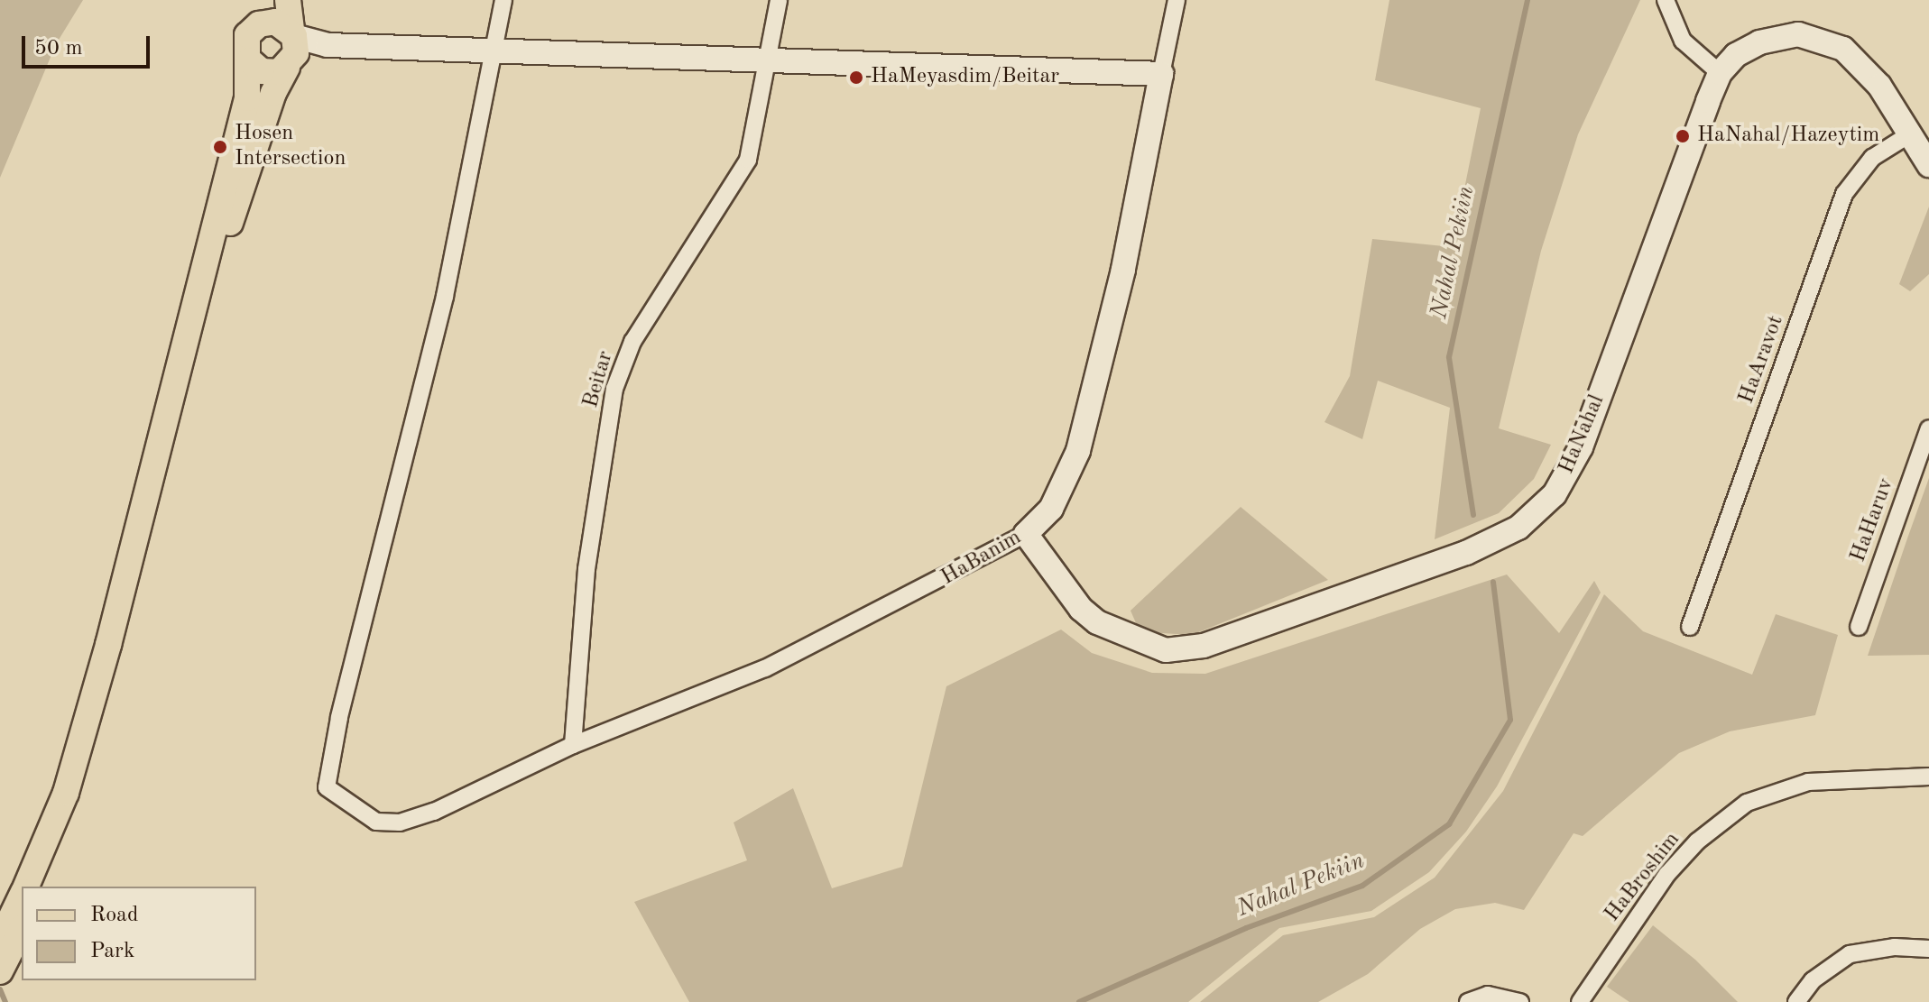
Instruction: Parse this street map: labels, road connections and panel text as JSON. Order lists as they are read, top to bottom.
{
  "streets": {
    "street": [
      "HaAravot",
      "Beitar",
      "HaNahal",
      "HaHaruv",
      "HaBanim",
      "HaBroshim"
    ]
  },
  "crossings": [
    ["HaAravot", "HaNahal"],
    ["Beitar", "HaBanim"],
    ["HaNahal", "HaBanim"]
  ],
  "water": ["Nahal Pekiin"],
  "places": ["HaMeyasdim/Beitar", "HaNahal/Hazeytim", "Hosen Intersection"],
  "legend": ["Road", "Park"],
  "scale_bar": "50 m"
}
